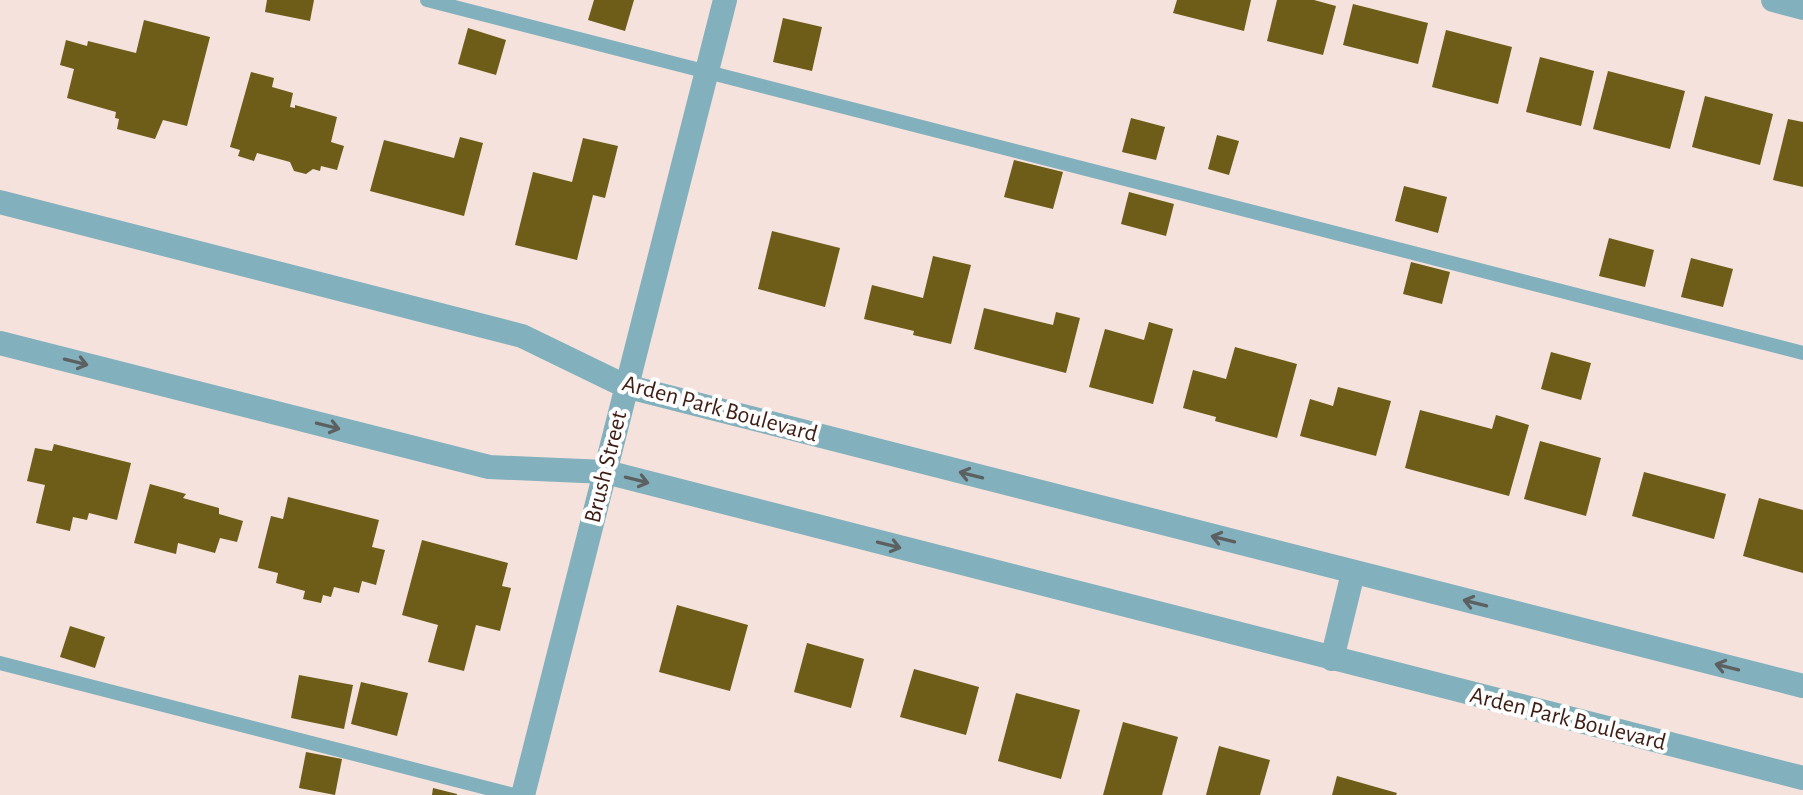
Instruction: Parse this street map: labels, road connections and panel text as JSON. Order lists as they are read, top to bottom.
{
  "streets": {
    "street": ["Arden Park Boulevard", "Brush Street"]
  },
  "crossings": [
    ["Arden Park Boulevard", "Brush Street"]
  ]
}
